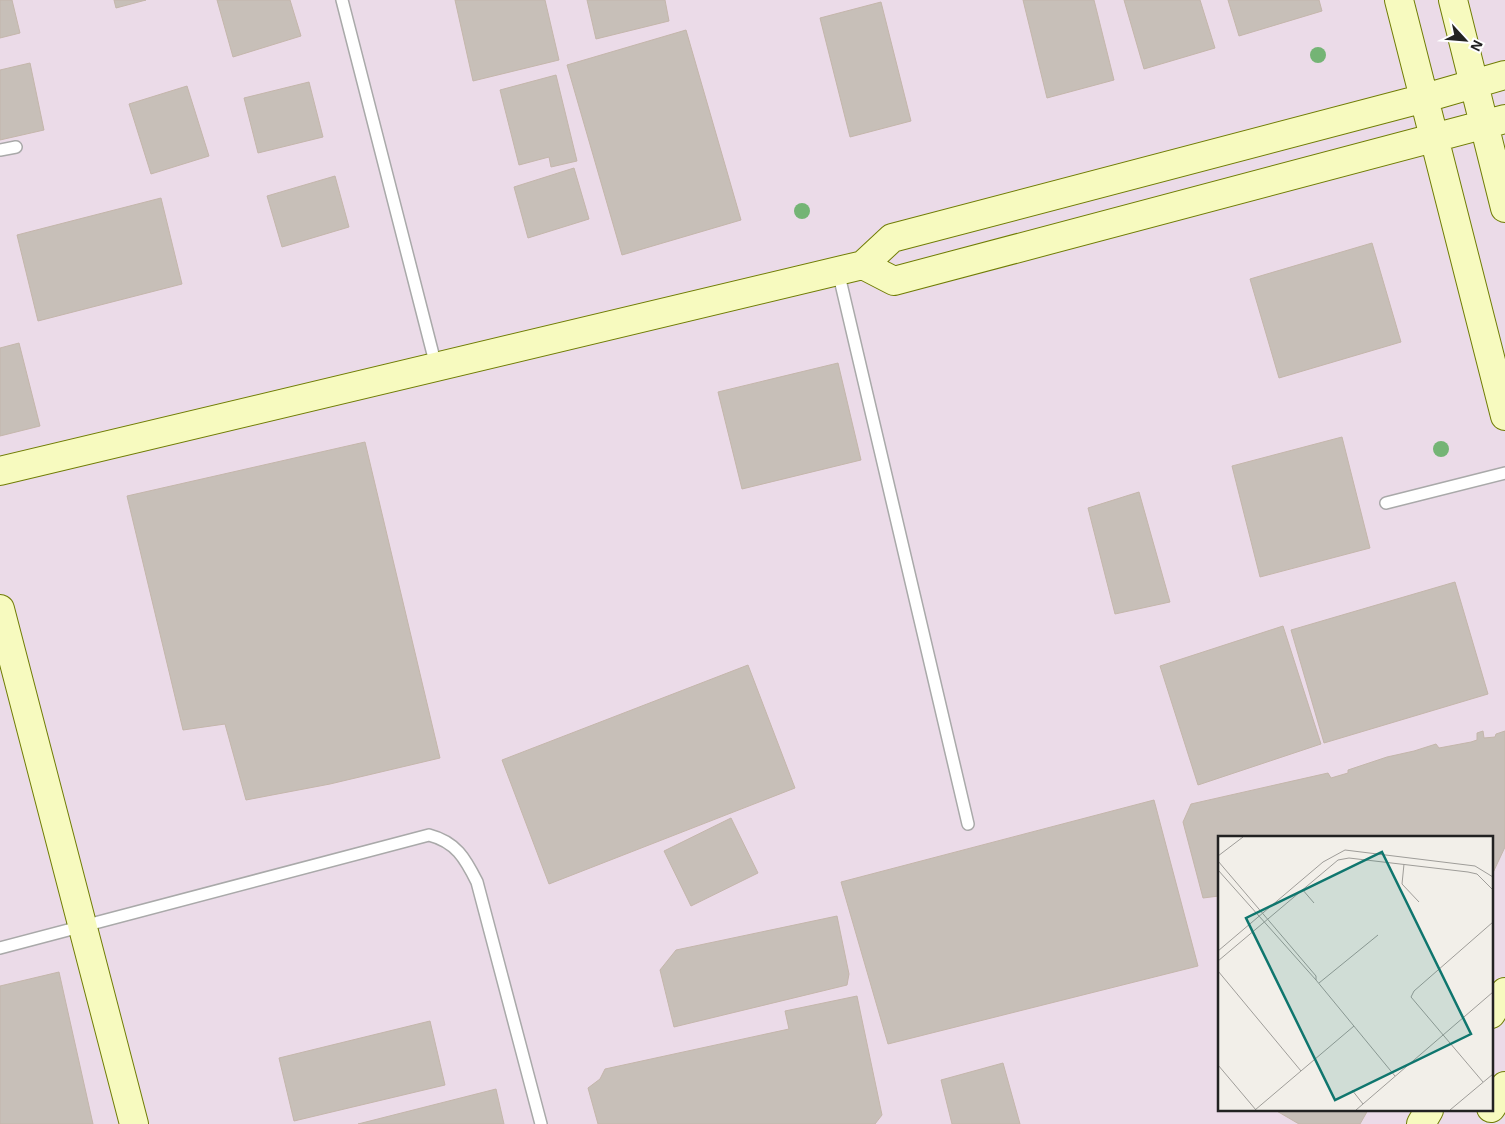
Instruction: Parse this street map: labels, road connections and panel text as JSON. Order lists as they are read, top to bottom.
{
  "north": "bottom right"
}
